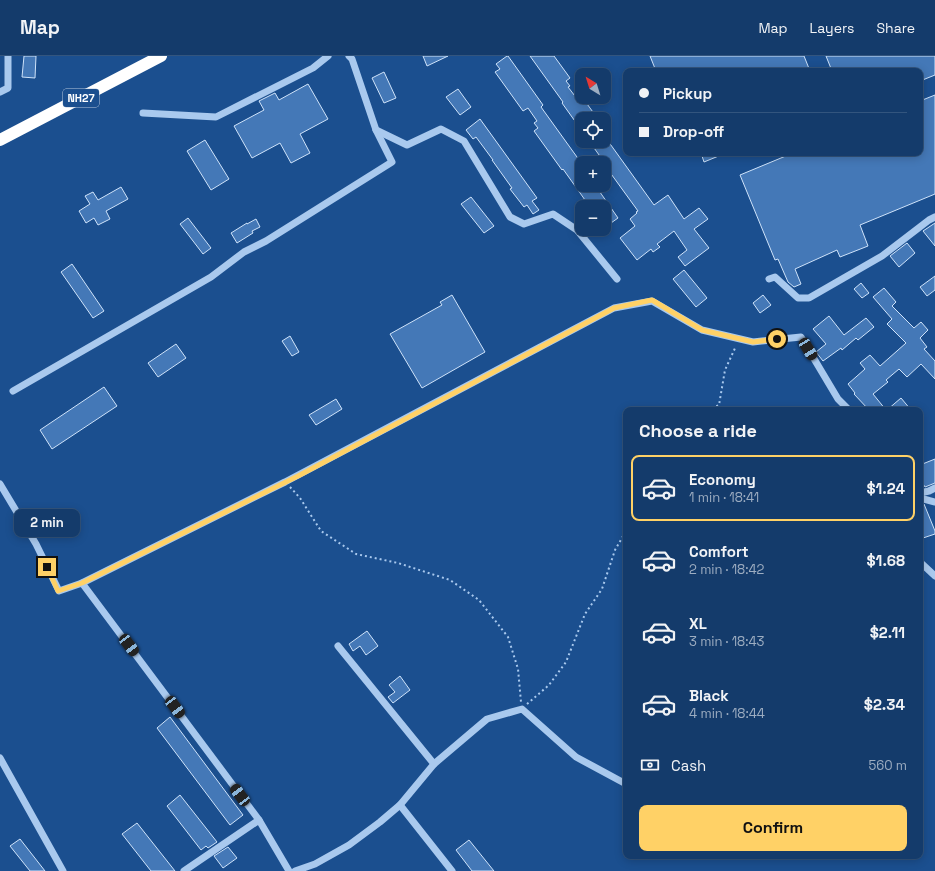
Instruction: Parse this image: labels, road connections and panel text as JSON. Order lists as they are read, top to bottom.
{
  "streets": {
    "highway": ["NH27"]
  },
  "north": "top left",
  "page": {
    "header": "Map",
    "nav": ["Map", "Layers", "Share"],
    "map_buttons": ["+", "−"],
    "banner": ["Pickup", "Drop-off"],
    "heading": "Choose a ride",
    "list": [
      {
        "name": "Economy",
        "note": "1 min · 18:41",
        "value": "$1.24"
      },
      {
        "name": "Comfort",
        "note": "2 min · 18:42",
        "value": "$1.68"
      },
      {
        "name": "XL",
        "note": "3 min · 18:43",
        "value": "$2.11"
      },
      {
        "name": "Black",
        "note": "4 min · 18:44",
        "value": "$2.34"
      }
    ],
    "bubble": "2 min",
    "pay": ["Cash", "560 m"],
    "buttons": "Confirm"
  }
}
